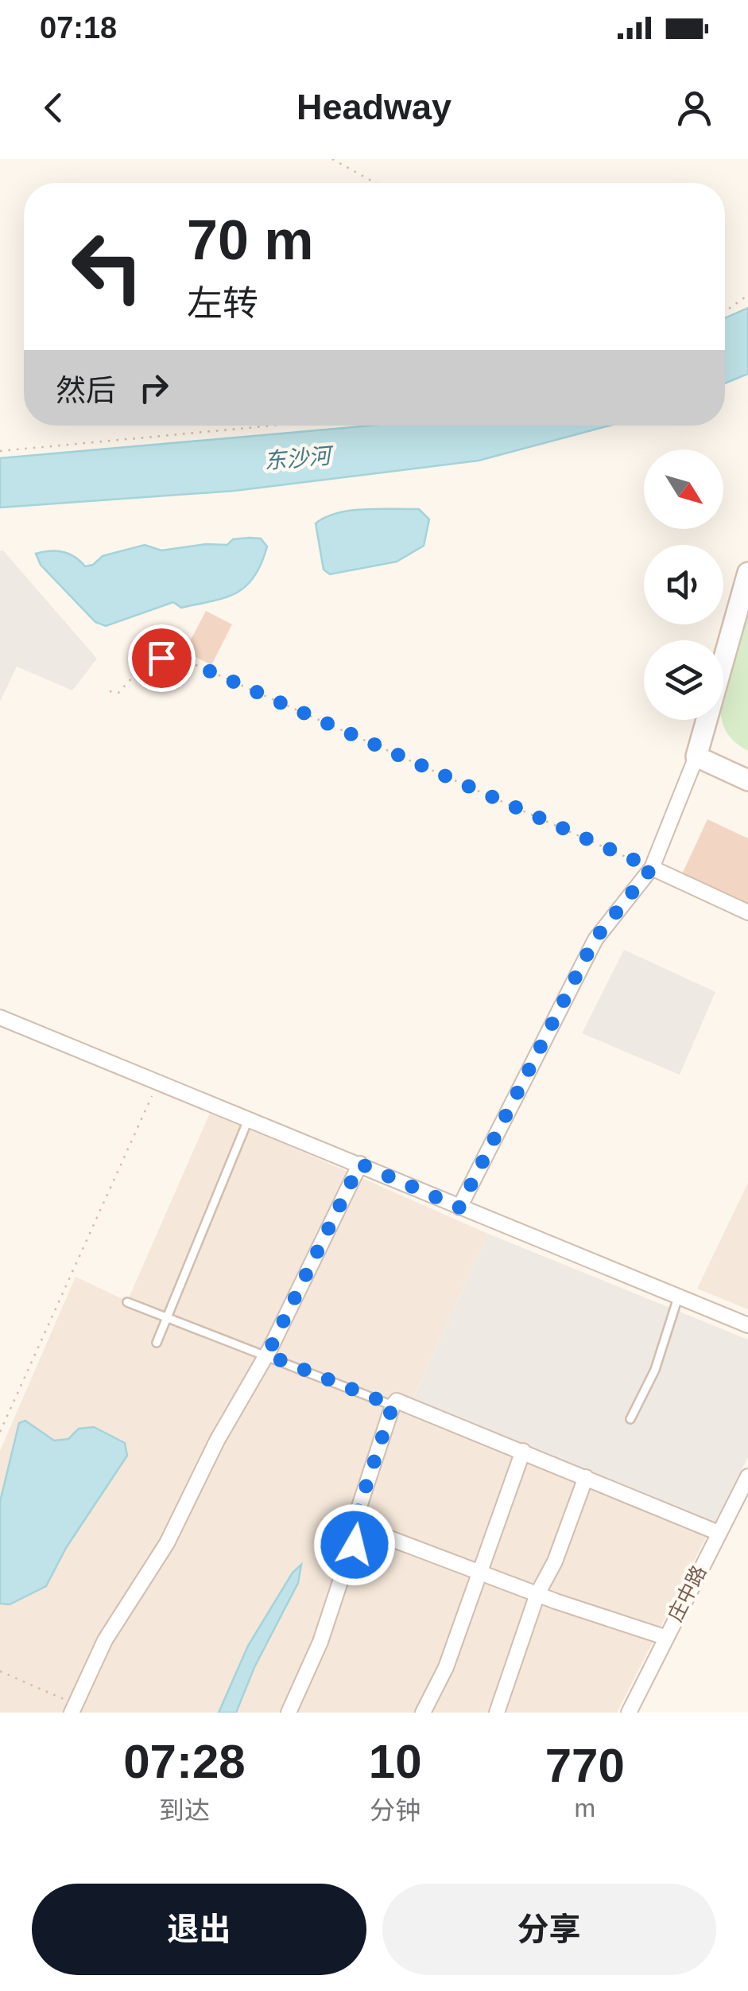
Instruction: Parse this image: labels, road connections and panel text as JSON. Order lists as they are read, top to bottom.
{
  "streets": {
    "street": ["庄中路"]
  },
  "water": ["东沙河"],
  "north": "bottom right",
  "page": {
    "status": "07:18",
    "header": "Headway",
    "turn": ["70 m", "左转"],
    "then": "然后",
    "eta": [
      "07:28",
      "到达",
      "10",
      "分钟",
      "770",
      "m"
    ],
    "buttons": ["退出", "分享"]
  }
}
